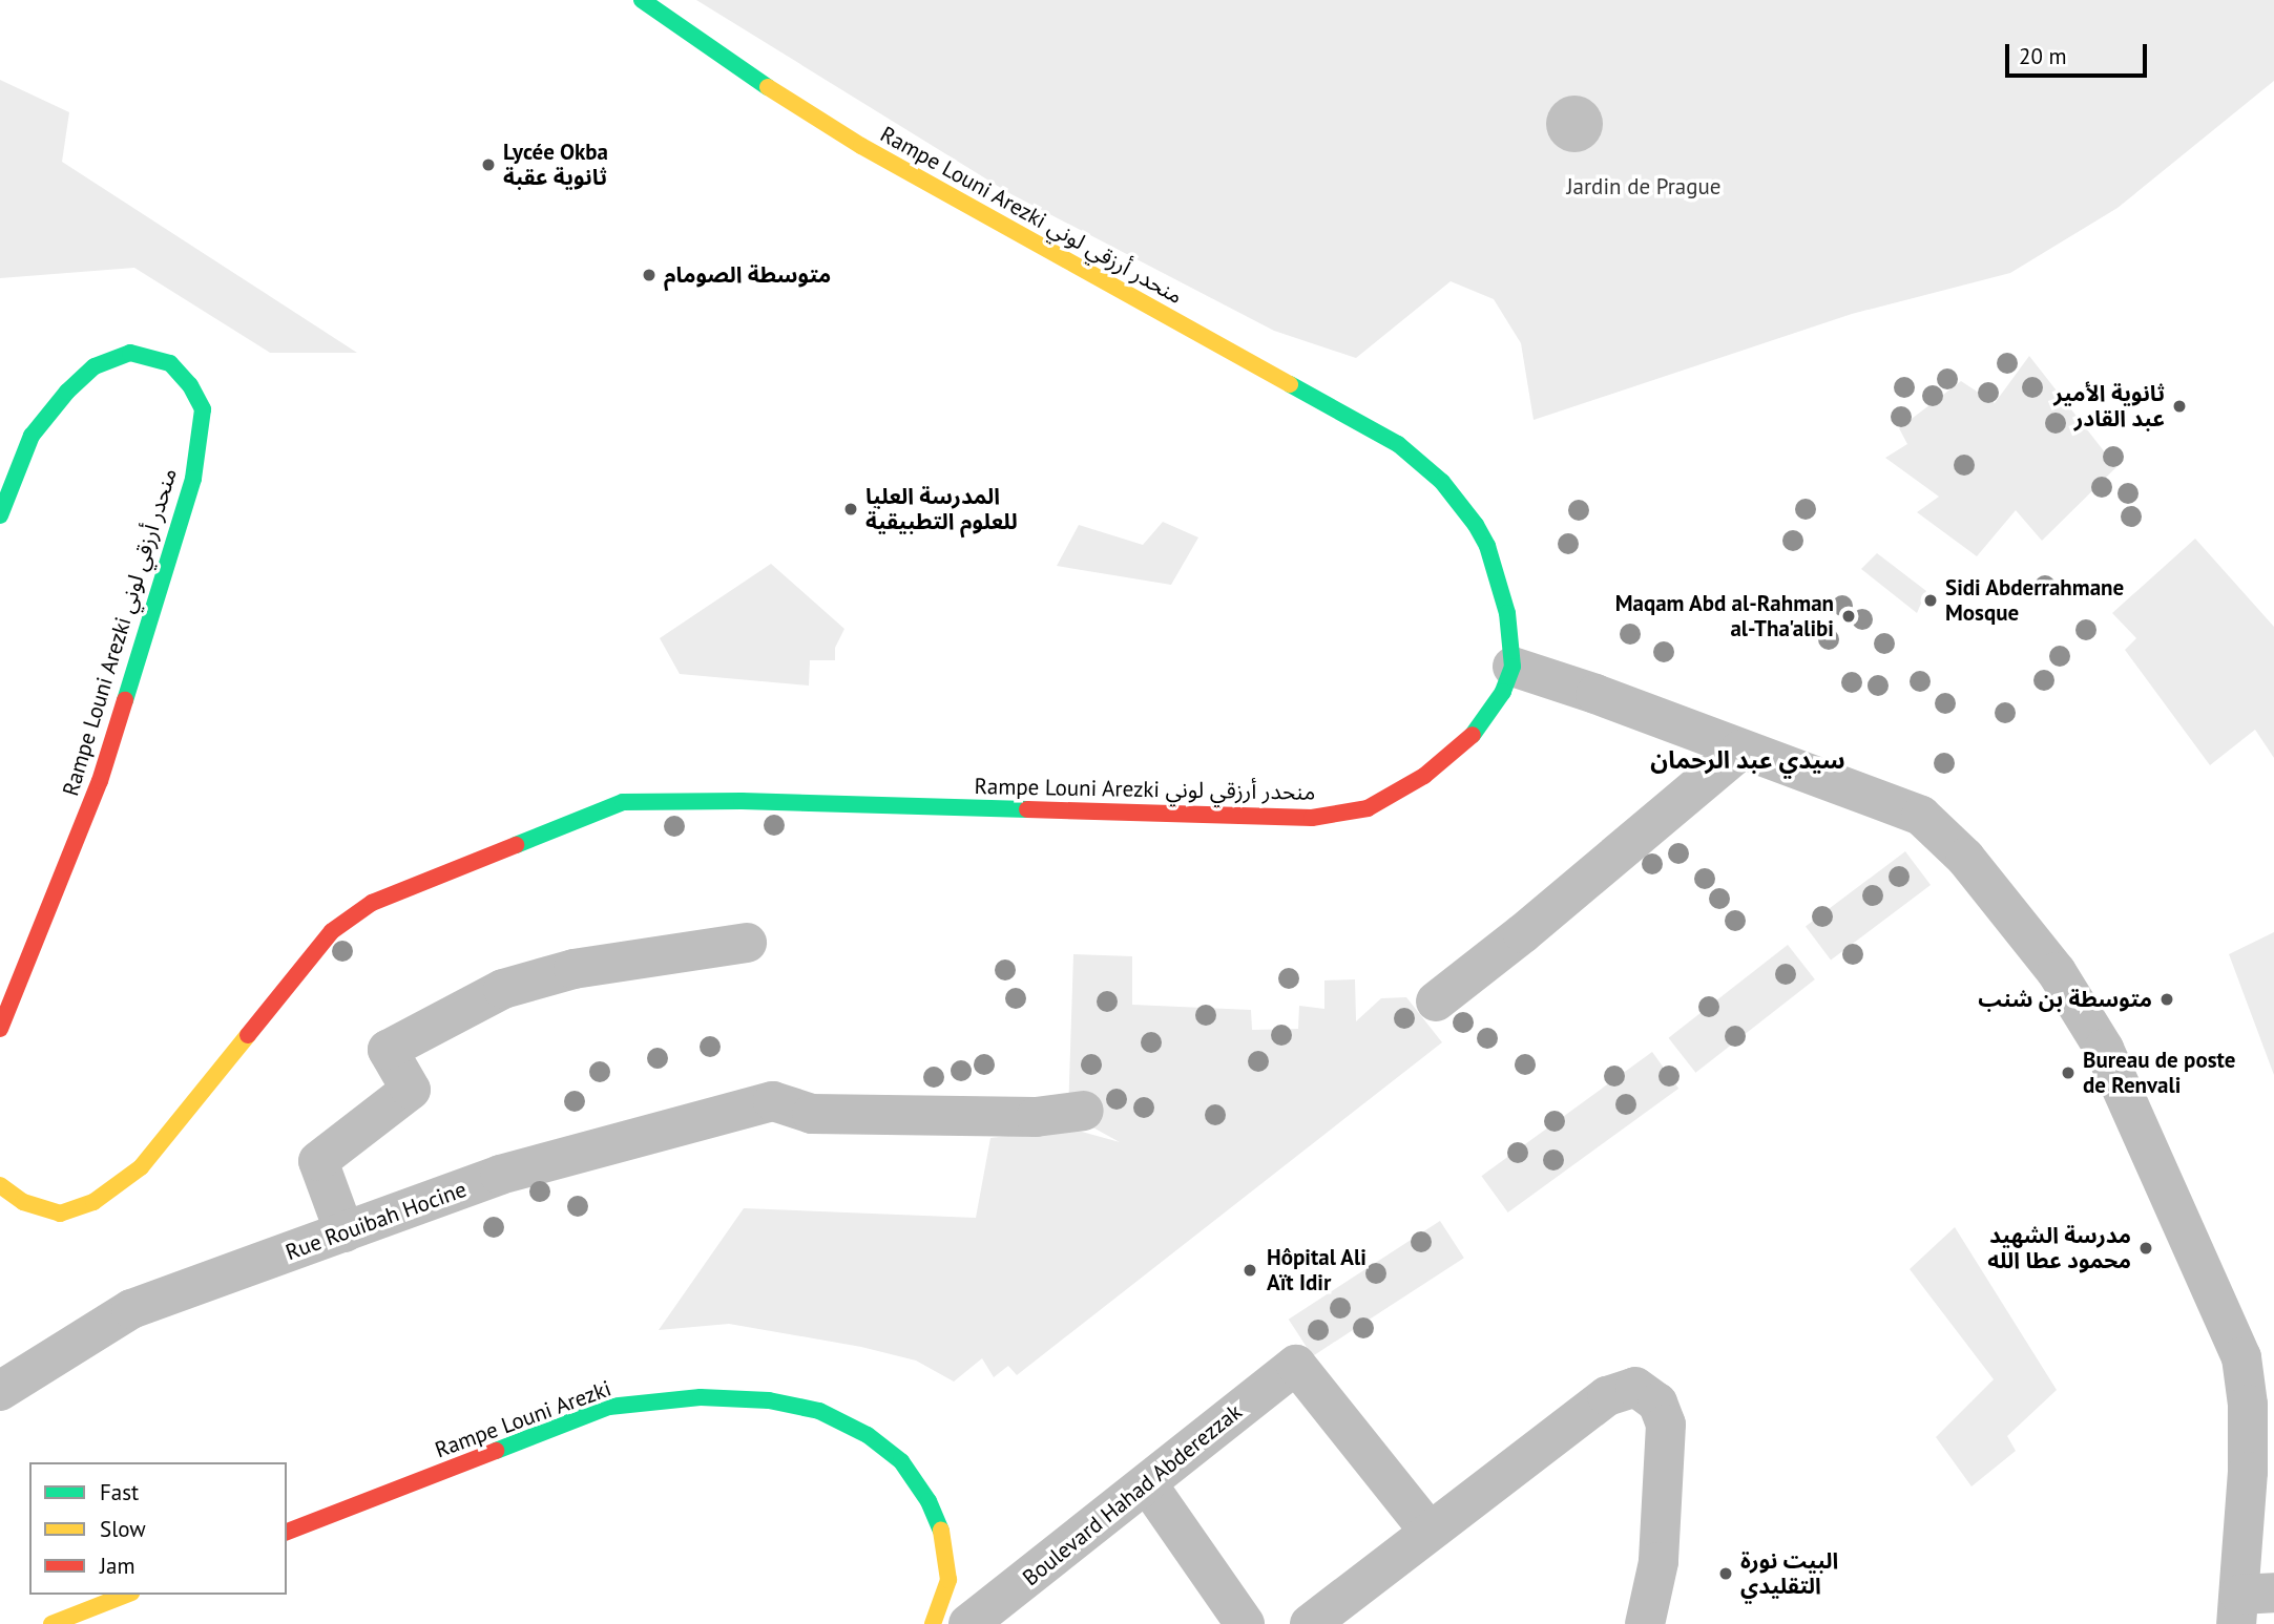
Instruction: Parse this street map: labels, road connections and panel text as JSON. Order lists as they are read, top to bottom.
{
  "streets": {
    "street": [
      "Rampe Louni Arezki منحدر أرزقي لوني",
      "Rue Rouibah Hocine",
      "Rampe Louni Arezki",
      "Boulevard Hahad Abderezzak"
    ]
  },
  "districts": ["سيدي عبد الرحمان"],
  "parks": ["Jardin de Prague"],
  "places": [
    "Lycée Okba ثانوية عقبة",
    "متوسطة الصومام",
    "ثانوية الأمير عبد القادر",
    "المدرسة العليا للعلوم التطبيقية",
    "Sidi Abderrahmane Mosque",
    "Maqam Abd al-Rahman al-Tha'alibi",
    "متوسطة بن شنب",
    "Bureau de poste de Renvali",
    "مدرسة الشهيد محمود عطا الله",
    "Hôpital Ali Aït Idir",
    "البيت نورة التقليدي"
  ],
  "legend": ["Fast", "Slow", "Jam"],
  "scale_bar": "20 m"
}
